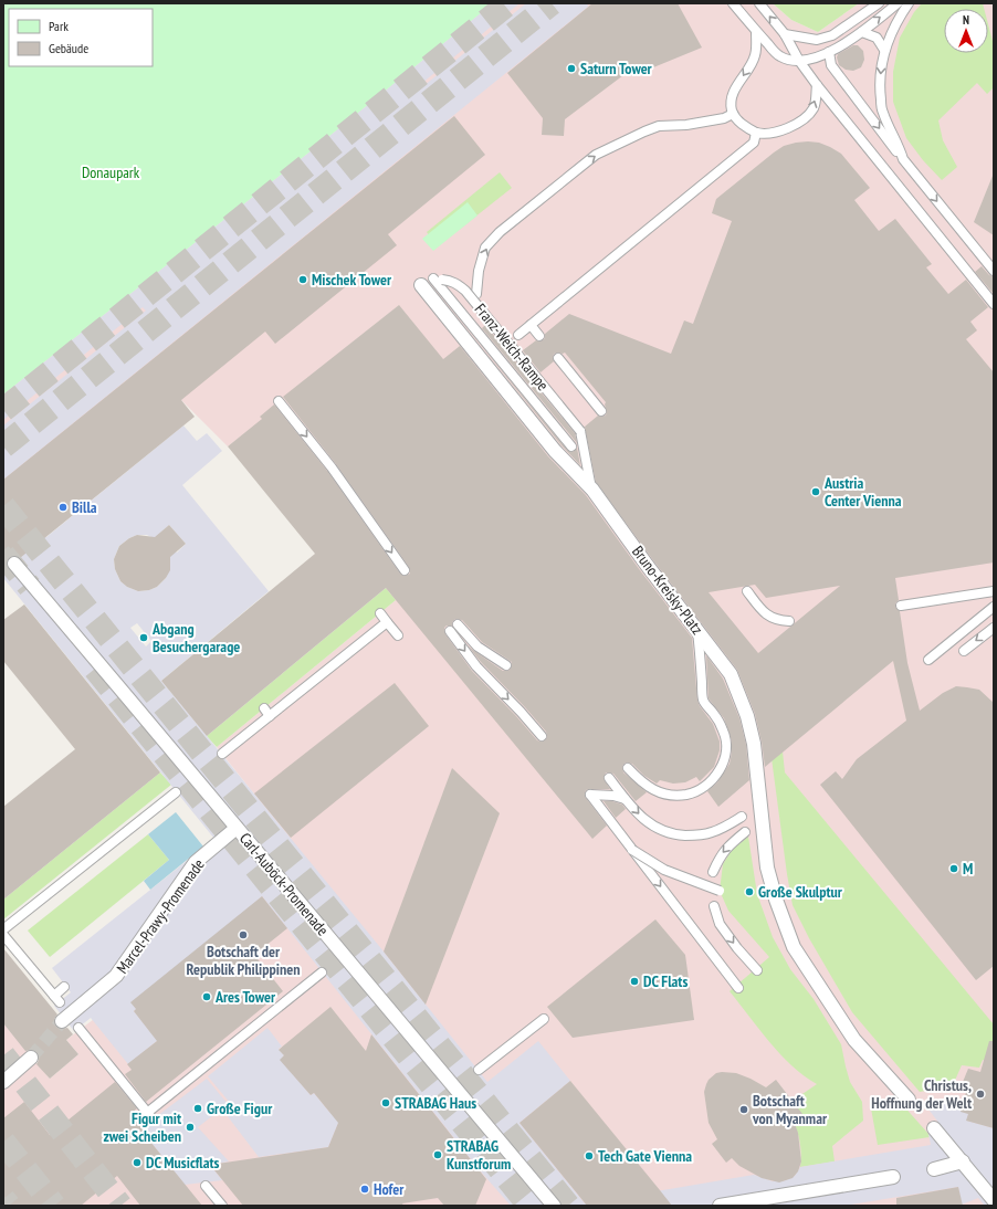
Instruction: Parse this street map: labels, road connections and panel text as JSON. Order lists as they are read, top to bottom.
{
  "streets": {
    "street": ["Bruno-Kreisky-Platz", "Carl-Auböck-Promenade", "Marcel-Prawy-Promenade"],
    "lane": ["Franz-Weich-Rampe"]
  },
  "crossings": [
    ["Franz-Weich-Rampe", "Bruno-Kreisky-Platz"],
    ["Carl-Auböck-Promenade", "Marcel-Prawy-Promenade"]
  ],
  "parks": ["Donaupark"],
  "places": [
    "Saturn Tower",
    "Mischek Tower",
    "Austria Center Vienna",
    "Billa",
    "Abgang Besuchergarage",
    "M",
    "Große Skulptur",
    "Botschaft der Republik Philippinen",
    "DC Flats",
    "Ares Tower",
    "Christus, Hoffnung der Welt",
    "STRABAG Haus",
    "Große Figur",
    "Botschaft von Myanmar",
    "Figur mit zwei Scheiben",
    "STRABAG Kunstforum",
    "Tech Gate Vienna",
    "DC Musicflats",
    "Hofer"
  ],
  "legend": ["Park", "Gebäude"],
  "north": "top"
}
